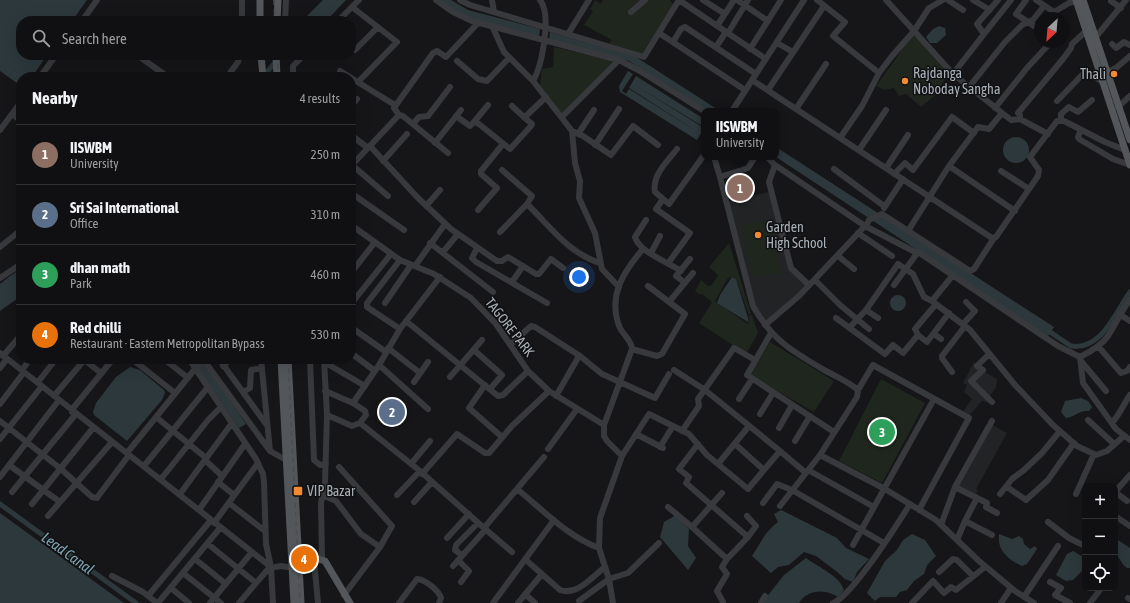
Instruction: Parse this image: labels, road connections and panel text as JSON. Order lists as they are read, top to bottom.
{
  "streets": {
    "street": ["TAGORE PARK"]
  },
  "water": ["Lead Canal"],
  "places": {
    "other": ["Thali", "Rajdanga Noboday Sangha", "Garden High School"],
    "transit": ["VIP Bazar"]
  },
  "north": "bottom left",
  "page": {
    "search": "Search here",
    "heading": ["Nearby", "4 results"],
    "popup": ["IISWBM", "University"],
    "list": [
      {
        "mark": "1",
        "name": "IISWBM",
        "note": "University",
        "value": "250 m"
      },
      {
        "mark": "2",
        "name": "Sri Sai International",
        "note": "Office",
        "value": "310 m"
      },
      {
        "mark": "3",
        "name": "dhan math",
        "note": "Park",
        "value": "460 m"
      },
      {
        "mark": "4",
        "name": "Red chilli",
        "note": "Restaurant · Eastern Metropolitan Bypass",
        "value": "530 m"
      }
    ],
    "pins": [
      "1",
      "2",
      "3",
      "4"
    ],
    "map_buttons": ["+", "−"]
  }
}
